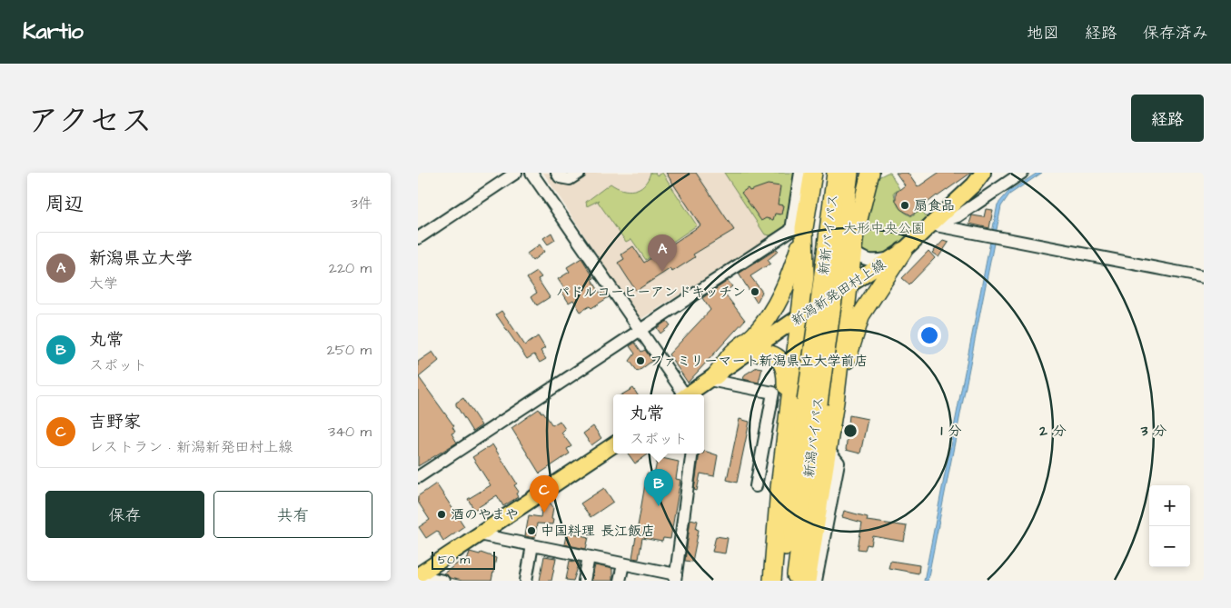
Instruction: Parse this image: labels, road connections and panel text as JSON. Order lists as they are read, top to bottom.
{
  "streets": {
    "highway": ["新新バイパス", "新潟バイパス"],
    "main road": ["新潟新発田村上線"]
  },
  "crossings": [
    ["新新バイパス", "新潟新発田村上線"],
    ["新新バイパス", "新潟バイパス"],
    ["新潟新発田村上線", "新潟バイパス"]
  ],
  "parks": ["大形中央公園"],
  "places": [
    "扇食品",
    "パドルコーヒーアンドキッチン",
    "ファミリーマート新潟県立大学前店",
    "酒のやまや",
    "中国料理 長江飯店"
  ],
  "scale_bar": "50 m",
  "page": {
    "header": "Kartio",
    "nav": ["地図", "経路", "保存済み"],
    "title": "アクセス",
    "buttons": [
      "経路",
      ["保存", "共有"]
    ],
    "heading": ["周辺", "3件"],
    "list": [
      {
        "mark": "A",
        "name": "新潟県立大学",
        "note": "大学",
        "value": "220 m"
      },
      {
        "mark": "B",
        "name": "丸常",
        "note": "スポット",
        "value": "250 m"
      },
      {
        "mark": "C",
        "name": "吉野家",
        "note": "レストラン · 新潟新発田村上線",
        "value": "340 m"
      }
    ],
    "pins": ["A", "B", "C"],
    "popup": ["丸常", "スポット"],
    "map_buttons": ["+", "−"],
    "scale": "50 m"
  },
  "rings": ["1 分", "2 分", "3 分"]
}
